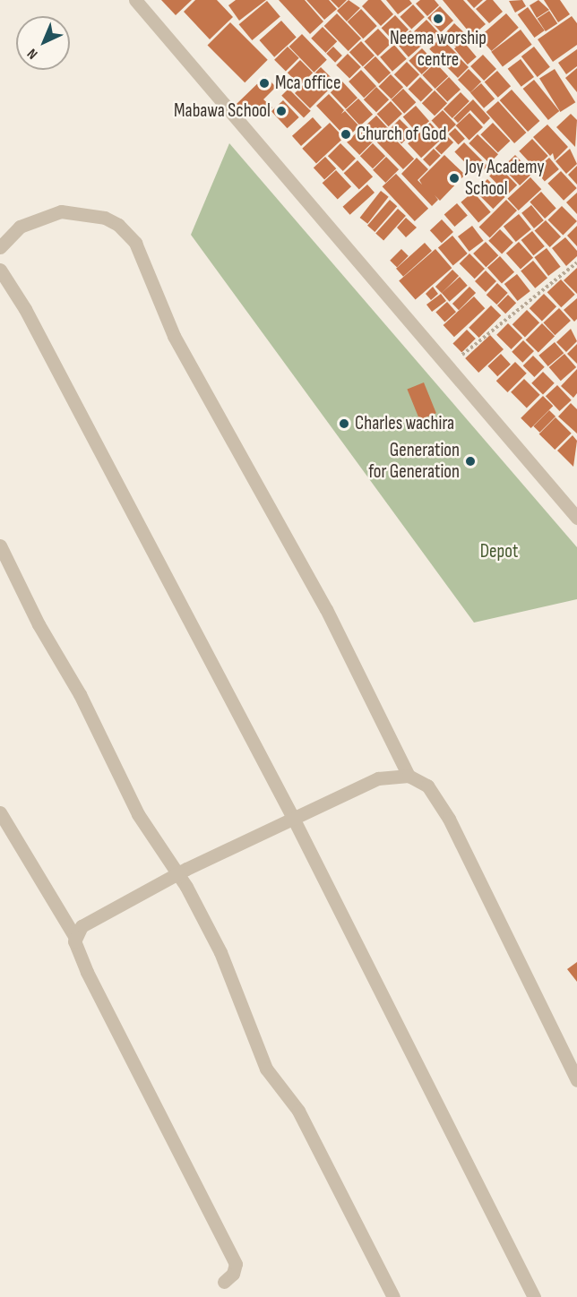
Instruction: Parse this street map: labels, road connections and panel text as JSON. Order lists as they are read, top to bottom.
{
  "parks": ["Depot"],
  "places": [
    "Neema worship centre",
    "Mca office",
    "Mabawa School",
    "Church of God",
    "Joy Academy School",
    "Charles wachira",
    "Generation for Generation"
  ],
  "north": "bottom left"
}
